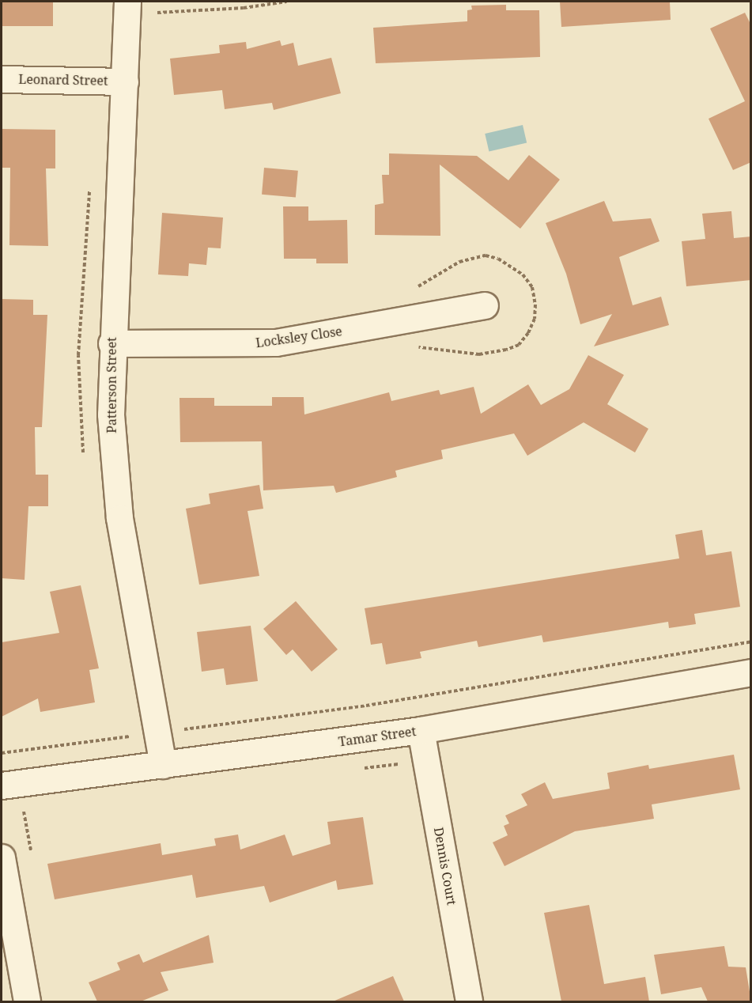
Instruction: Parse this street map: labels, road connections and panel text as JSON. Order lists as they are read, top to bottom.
{
  "streets": {
    "street": [
      "Leonard Street",
      "Locksley Close",
      "Patterson Street",
      "Tamar Street",
      "Dennis Court"
    ]
  },
  "crossings": [
    ["Leonard Street", "Patterson Street"],
    ["Locksley Close", "Patterson Street"],
    ["Patterson Street", "Tamar Street"],
    ["Tamar Street", "Dennis Court"]
  ]
}
